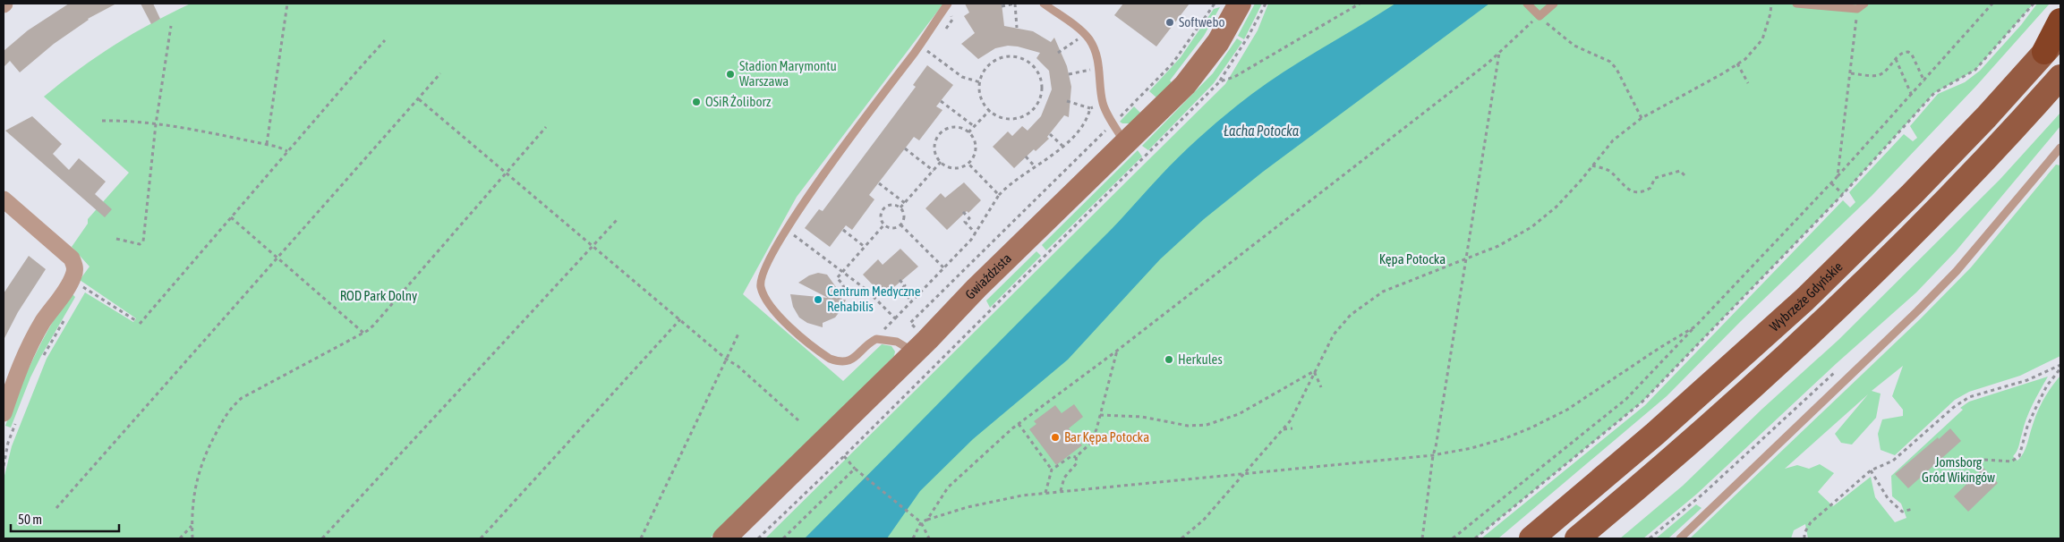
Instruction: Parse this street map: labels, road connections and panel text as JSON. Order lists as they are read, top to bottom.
{
  "streets": {
    "main road": ["Wybrzeże Gdyńskie"],
    "street": ["Gwiaździsta"]
  },
  "water": ["Łacha Potocka"],
  "parks": ["Kępa Potocka", "ROD Park Dolny", "Jomsborg Gród Wikingów"],
  "places": [
    "Softwebo",
    "Stadion Marymontu Warszawa",
    "OSiR Żoliborz",
    "Centrum Medyczne Rehabilis",
    "Herkules",
    "Bar Kępa Potocka"
  ],
  "scale_bar": "50 m"
}
